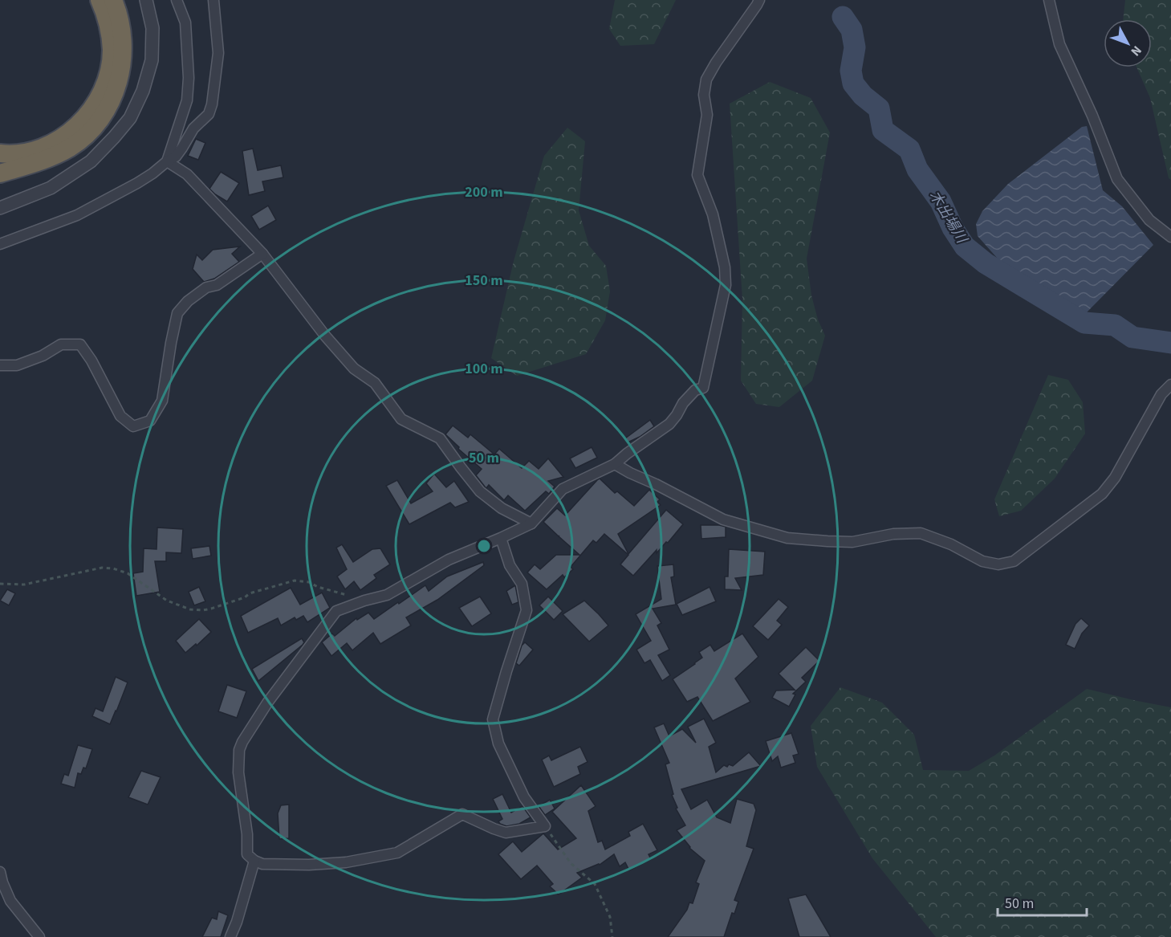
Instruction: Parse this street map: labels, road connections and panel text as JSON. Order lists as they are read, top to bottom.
{
  "water": ["木出場川"],
  "scale_bar": "50 m",
  "north": "bottom right",
  "rings": [
    "200 m",
    "150 m",
    "100 m",
    "50 m"
  ]
}
